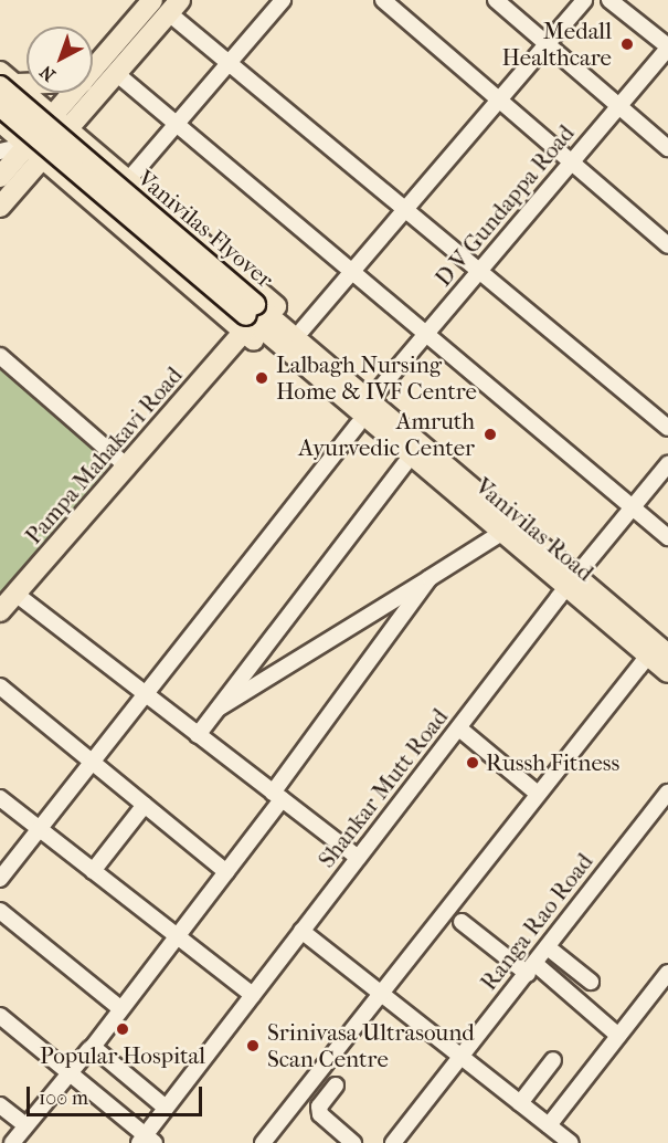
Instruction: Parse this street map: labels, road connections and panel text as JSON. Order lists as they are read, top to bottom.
{
  "streets": {
    "main road": ["Vanivilas Flyover", "Pampa Mahakavi Road", "Vanivilas Road"],
    "street": ["D V Gundappa Road", "Shankar Mutt Road", "Ranga Rao Road"]
  },
  "crossings": [
    ["D V Gundappa Road", "Vanivilas Flyover"],
    ["D V Gundappa Road", "Vanivilas Road"],
    ["Vanivilas Flyover", "Pampa Mahakavi Road"],
    ["Vanivilas Flyover", "Vanivilas Road"],
    ["Vanivilas Road", "Shankar Mutt Road"]
  ],
  "places": [
    "Medall Healthcare",
    "Lalbagh Nursing Home & IVF Centre",
    "Amruth Ayurvedic Center",
    "Russh Fitness",
    "Popular Hospital",
    "Srinivasa Ultrasound Scan Centre"
  ],
  "scale_bar": "100 m",
  "north": "bottom left"
}
